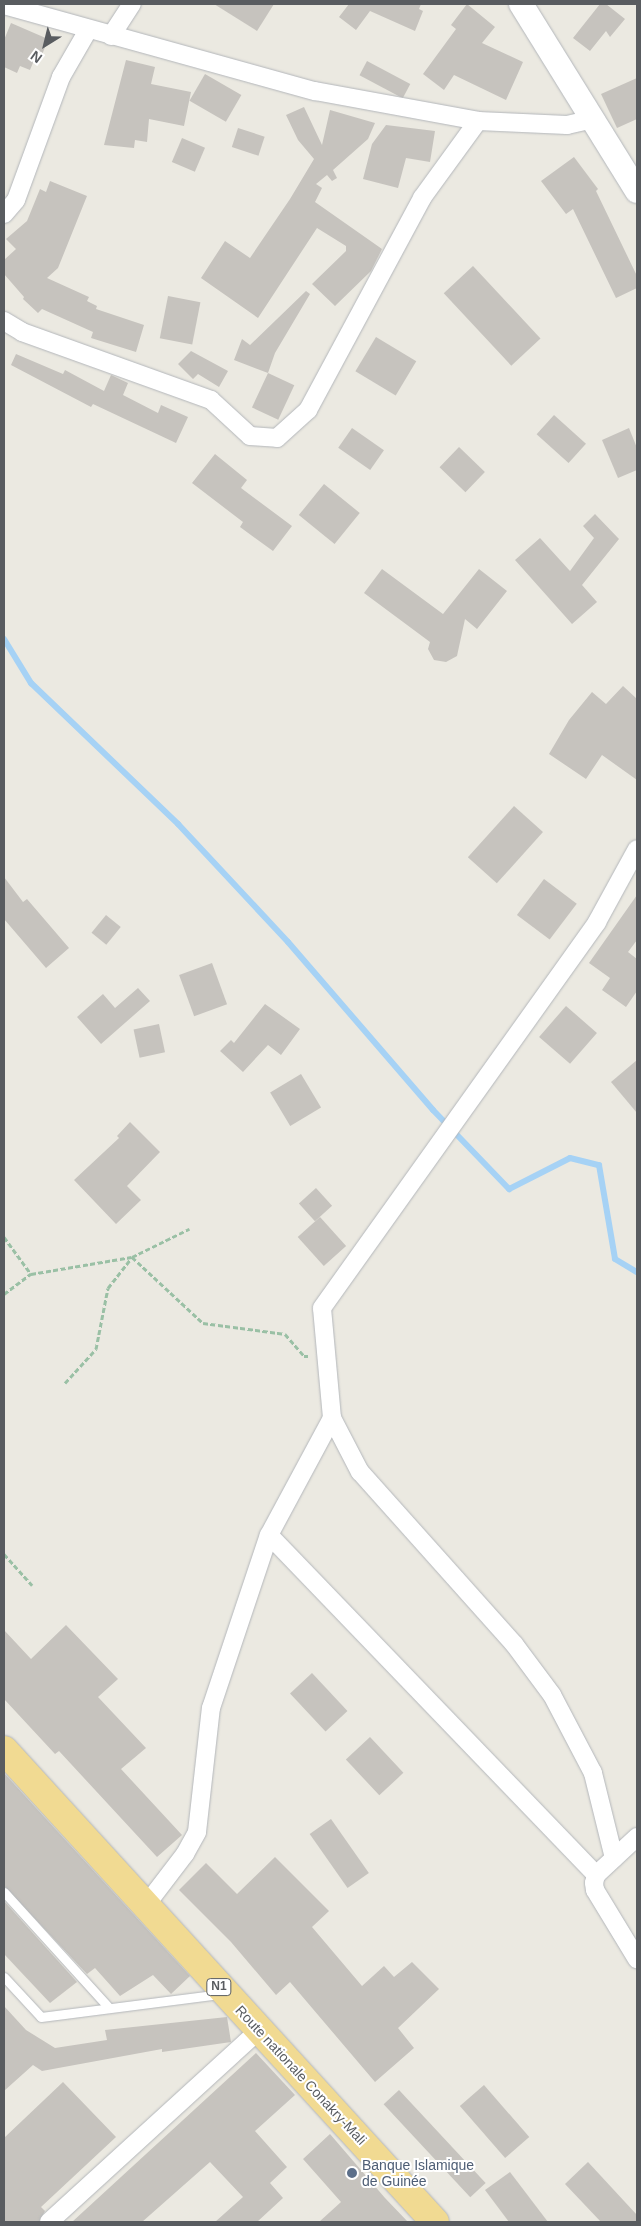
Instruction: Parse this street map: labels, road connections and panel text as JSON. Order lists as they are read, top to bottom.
{
  "streets": {
    "highway": ["N1", "Route nationale Conakry-Mali"]
  },
  "places": ["Banque Islamique de Guinée"],
  "north": "bottom left"
}
